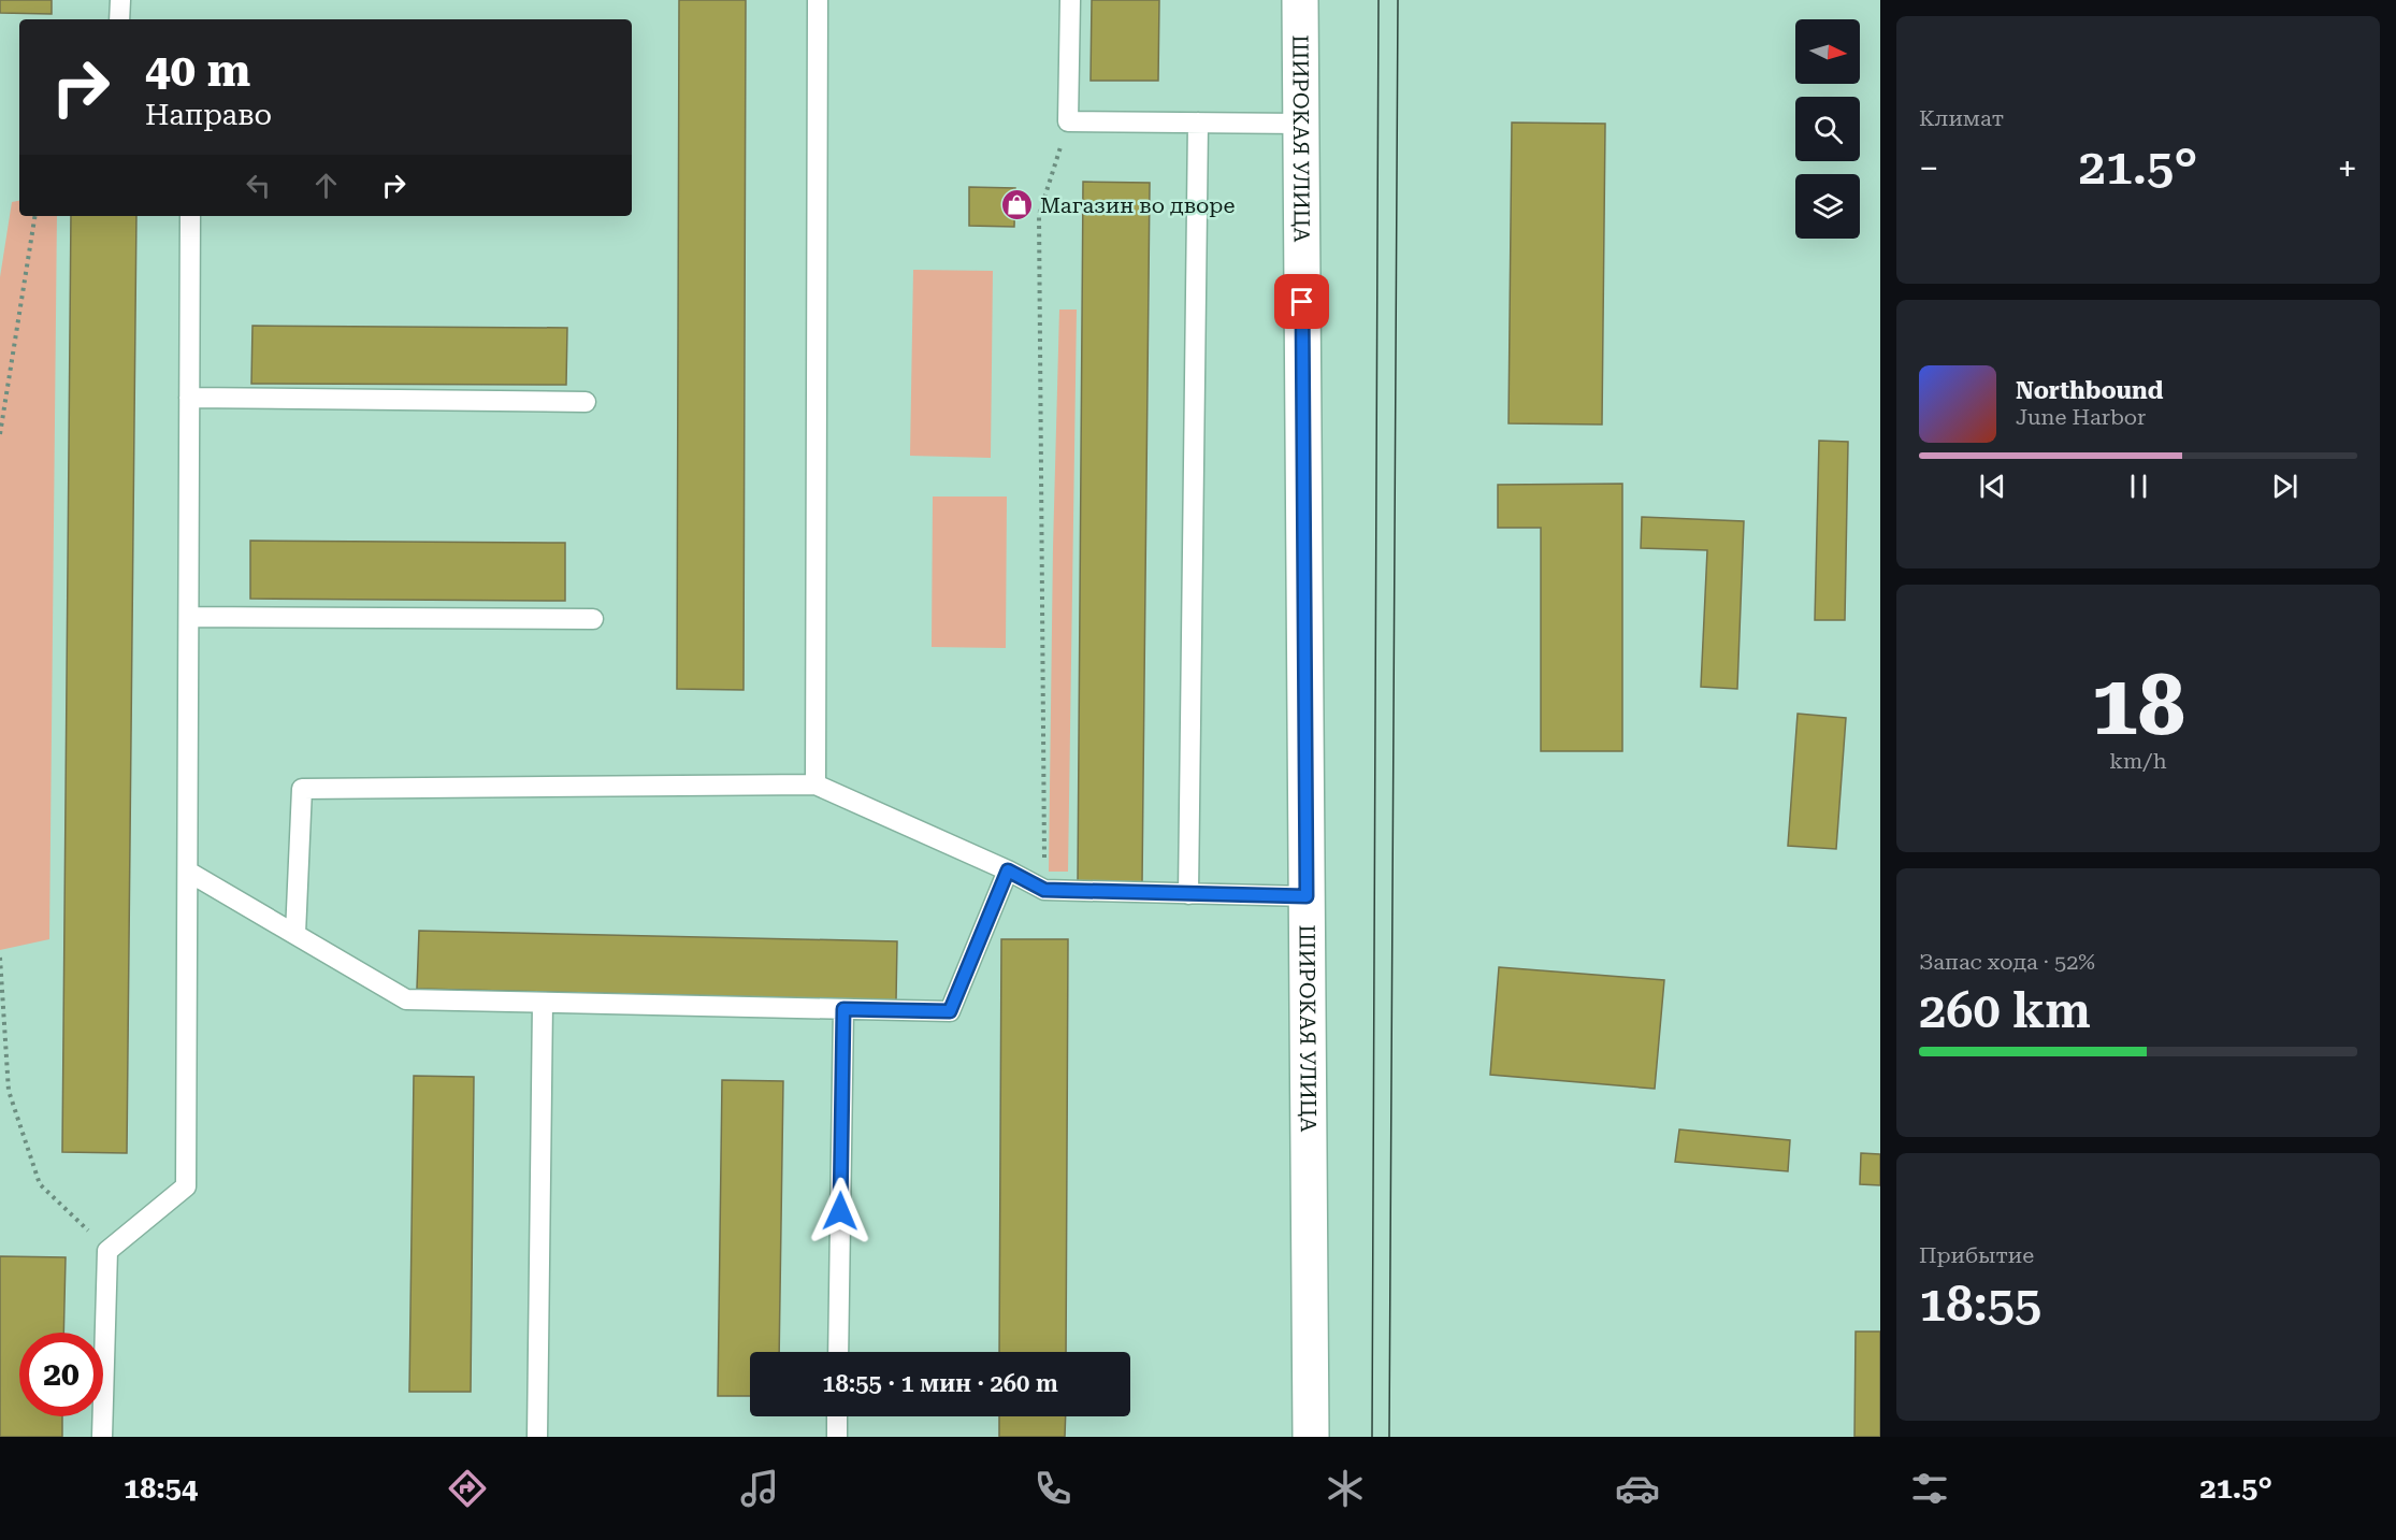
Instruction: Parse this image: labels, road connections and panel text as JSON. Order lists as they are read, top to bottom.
{
  "streets": {
    "street": ["ШИРОКАЯ УЛИЦА"]
  },
  "places": {
    "shop": ["Магазин во дворе"]
  },
  "north": "right",
  "page": {
    "tile": [
      "Климат",
      ["18", "km/h"],
      ["Запас хода · 52%", "260 km"],
      ["Прибытие", "18:55"]
    ],
    "turn": ["40 m", "Направо"],
    "heat": ["−", "21.5°", "+"],
    "song": ["Northbound", "June Harbor"],
    "limit": "20",
    "trip": "18:55 · 1 мин · 260 m",
    "tabs": ["18:54", "21.5°"]
  }
}
